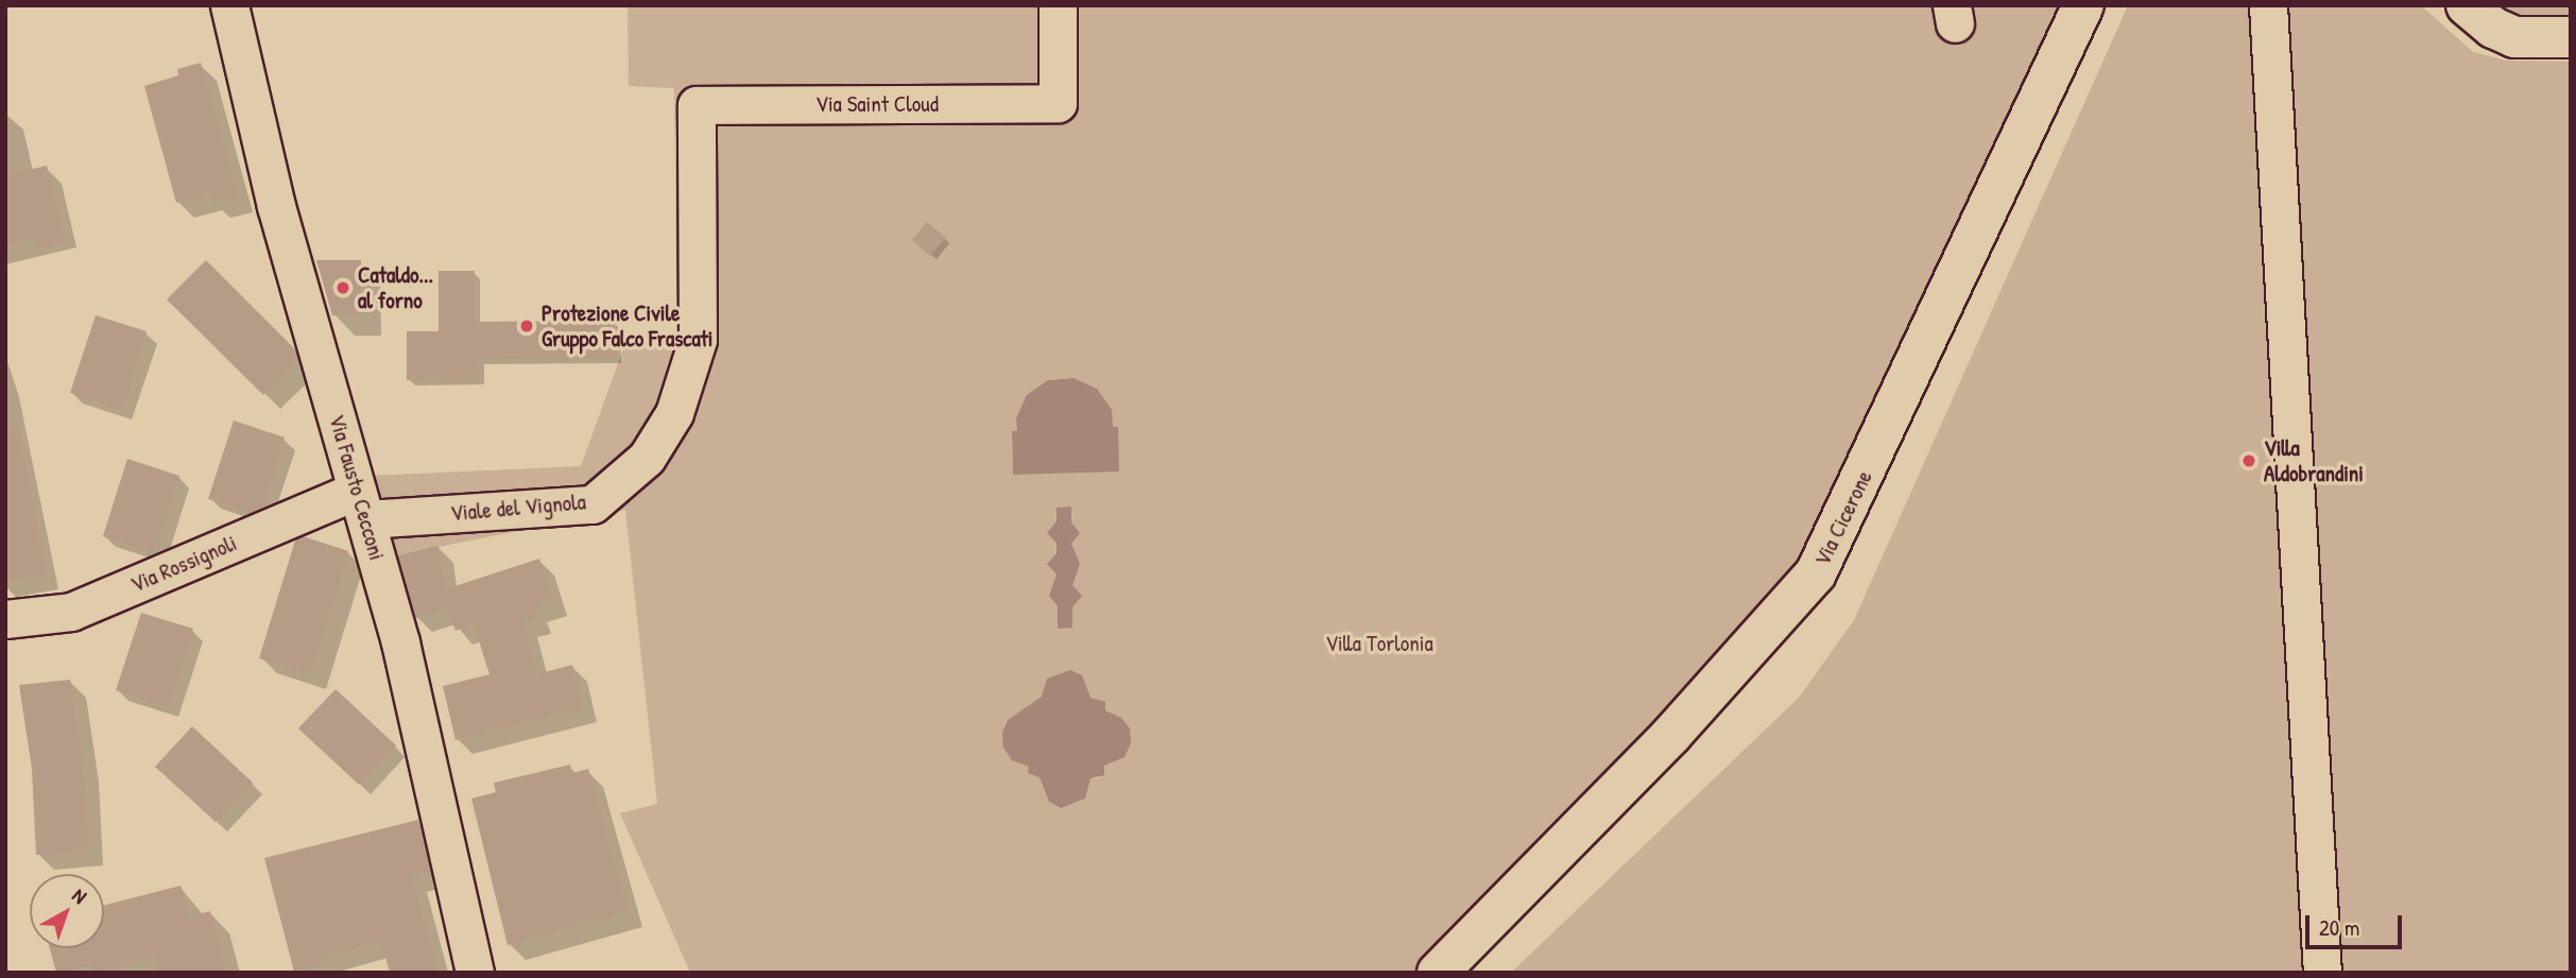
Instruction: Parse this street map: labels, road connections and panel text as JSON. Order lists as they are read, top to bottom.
{
  "streets": {
    "main road": ["Via Cicerone"],
    "street": [
      "Via Saint Cloud",
      "Via Fausto Cecconi",
      "Viale del Vignola",
      "Via Rossignoli"
    ]
  },
  "crossings": [
    ["Via Saint Cloud", "Viale del Vignola"],
    ["Via Fausto Cecconi", "Viale del Vignola"],
    ["Via Fausto Cecconi", "Via Rossignoli"],
    ["Viale del Vignola", "Via Rossignoli"]
  ],
  "parks": ["Villa Torlonia"],
  "places": ["Cataldo... al forno", "Protezione Civile Gruppo Falco Frascati", "Villa Aldobrandini"],
  "scale_bar": "20 m",
  "north": "top right"
}
